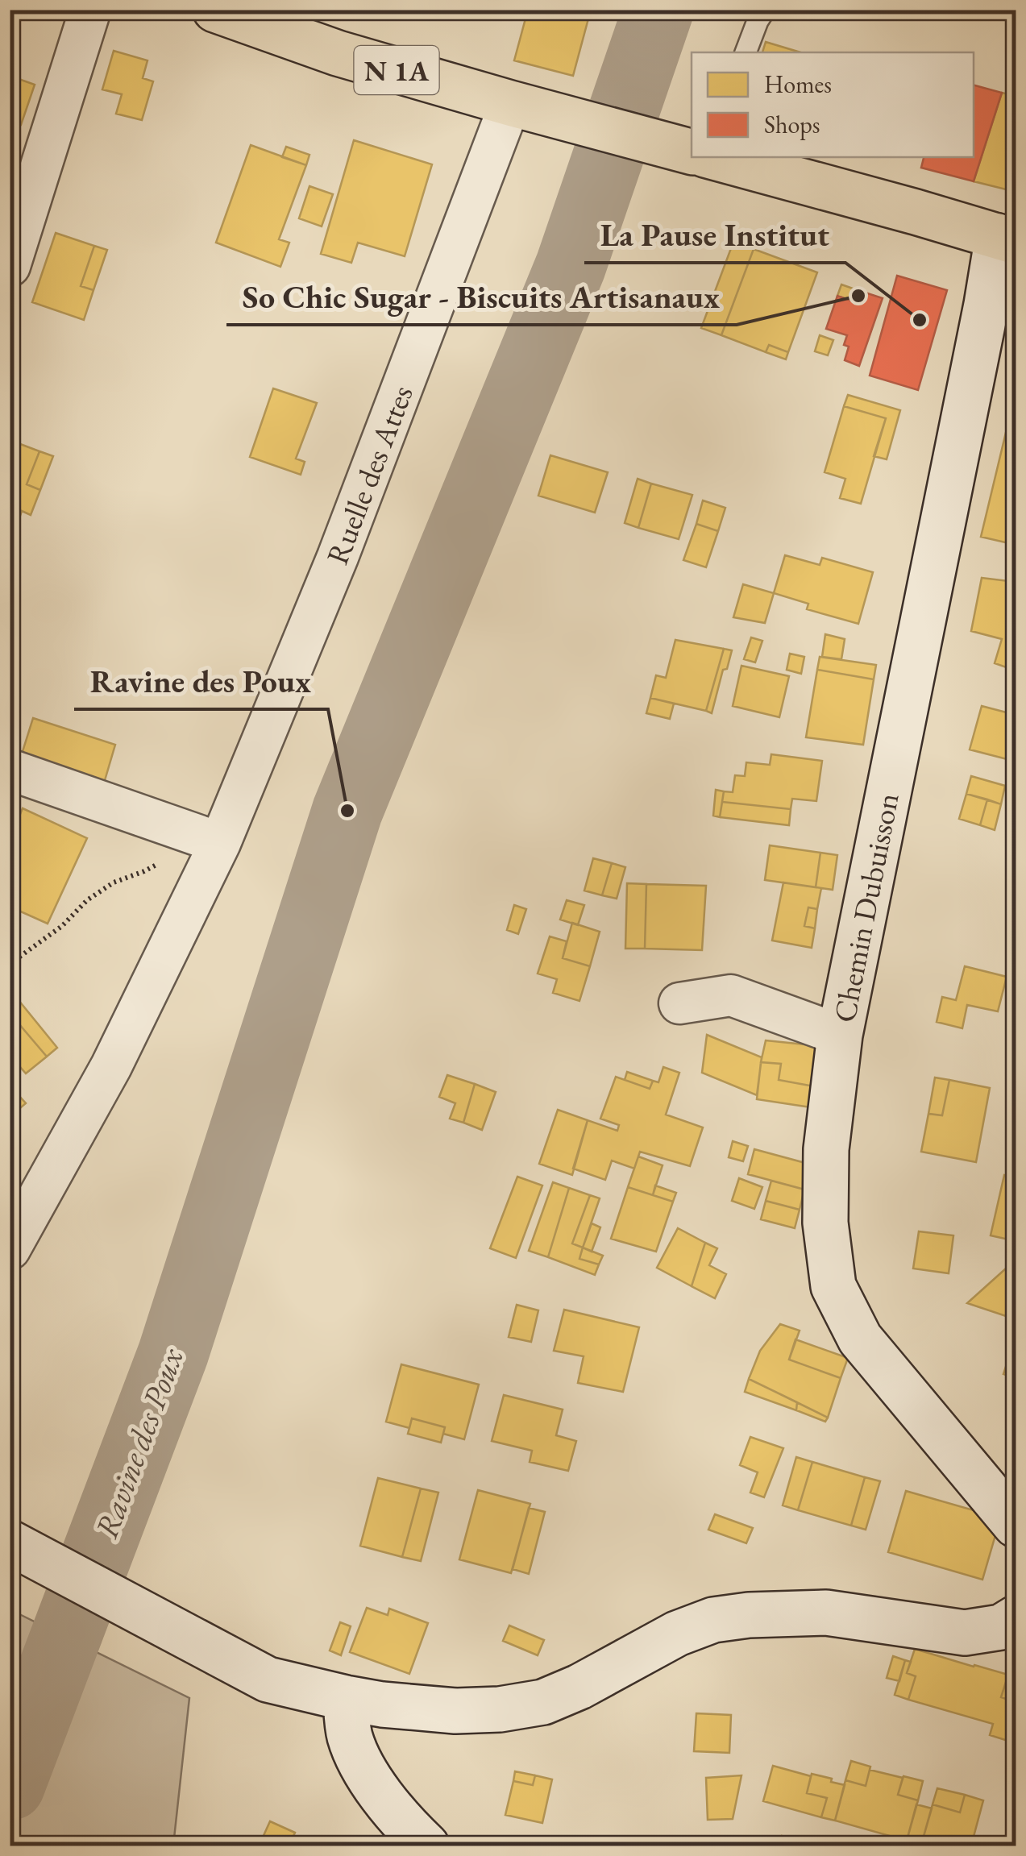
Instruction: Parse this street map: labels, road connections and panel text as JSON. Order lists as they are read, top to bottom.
{
  "streets": {
    "main road": ["N 1A", "Chemin Dubuisson"],
    "street": ["Ruelle des Attes"]
  },
  "crossings": [
    ["N 1A", "Ruelle des Attes"],
    ["N 1A", "Chemin Dubuisson"]
  ],
  "water": ["Ravine des Poux"],
  "places": ["So Chic Sugar - Biscuits Artisanaux", "La Pause Institut", "Ravine des Poux"],
  "legend": ["Homes", "Shops"]
}
